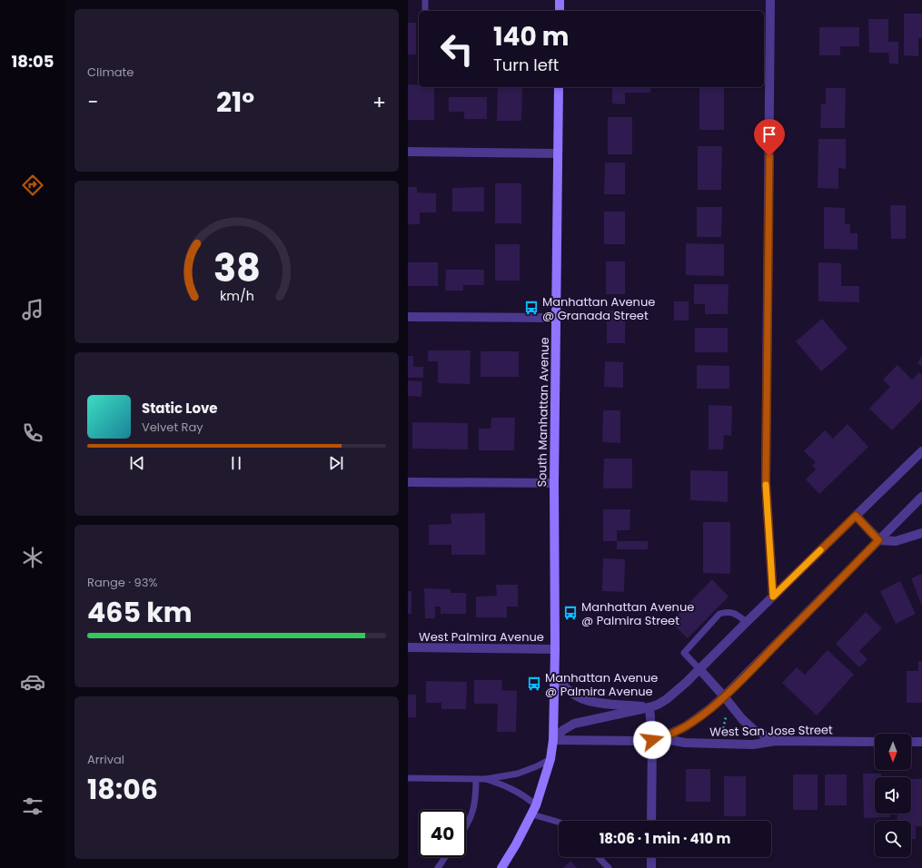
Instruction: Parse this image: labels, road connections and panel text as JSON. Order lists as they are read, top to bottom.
{
  "streets": {
    "main road": ["South Manhattan Avenue"],
    "street": ["West Palmira Avenue", "West San Jose Street"]
  },
  "crossings": [
    ["South Manhattan Avenue", "West Palmira Avenue"],
    ["South Manhattan Avenue", "West San Jose Street"]
  ],
  "places": {
    "bus stop": ["Manhattan Avenue @ Granada Street", "Manhattan Avenue @ Palmira Street", "Manhattan Avenue @ Palmira Avenue"]
  },
  "north": "bottom",
  "page": {
    "tabs": "18:05",
    "tile": [
      "Climate",
      ["Range · 93%", "465 km"],
      ["Arrival", "18:06"]
    ],
    "turn": ["140 m", "Turn left"],
    "heat": ["−", "21°", "+"],
    "song": ["Static Love", "Velvet Ray"],
    "limit": "40",
    "trip": "18:06 · 1 min · 410 m",
    "gauge": ["38", "km/h"]
  }
}
